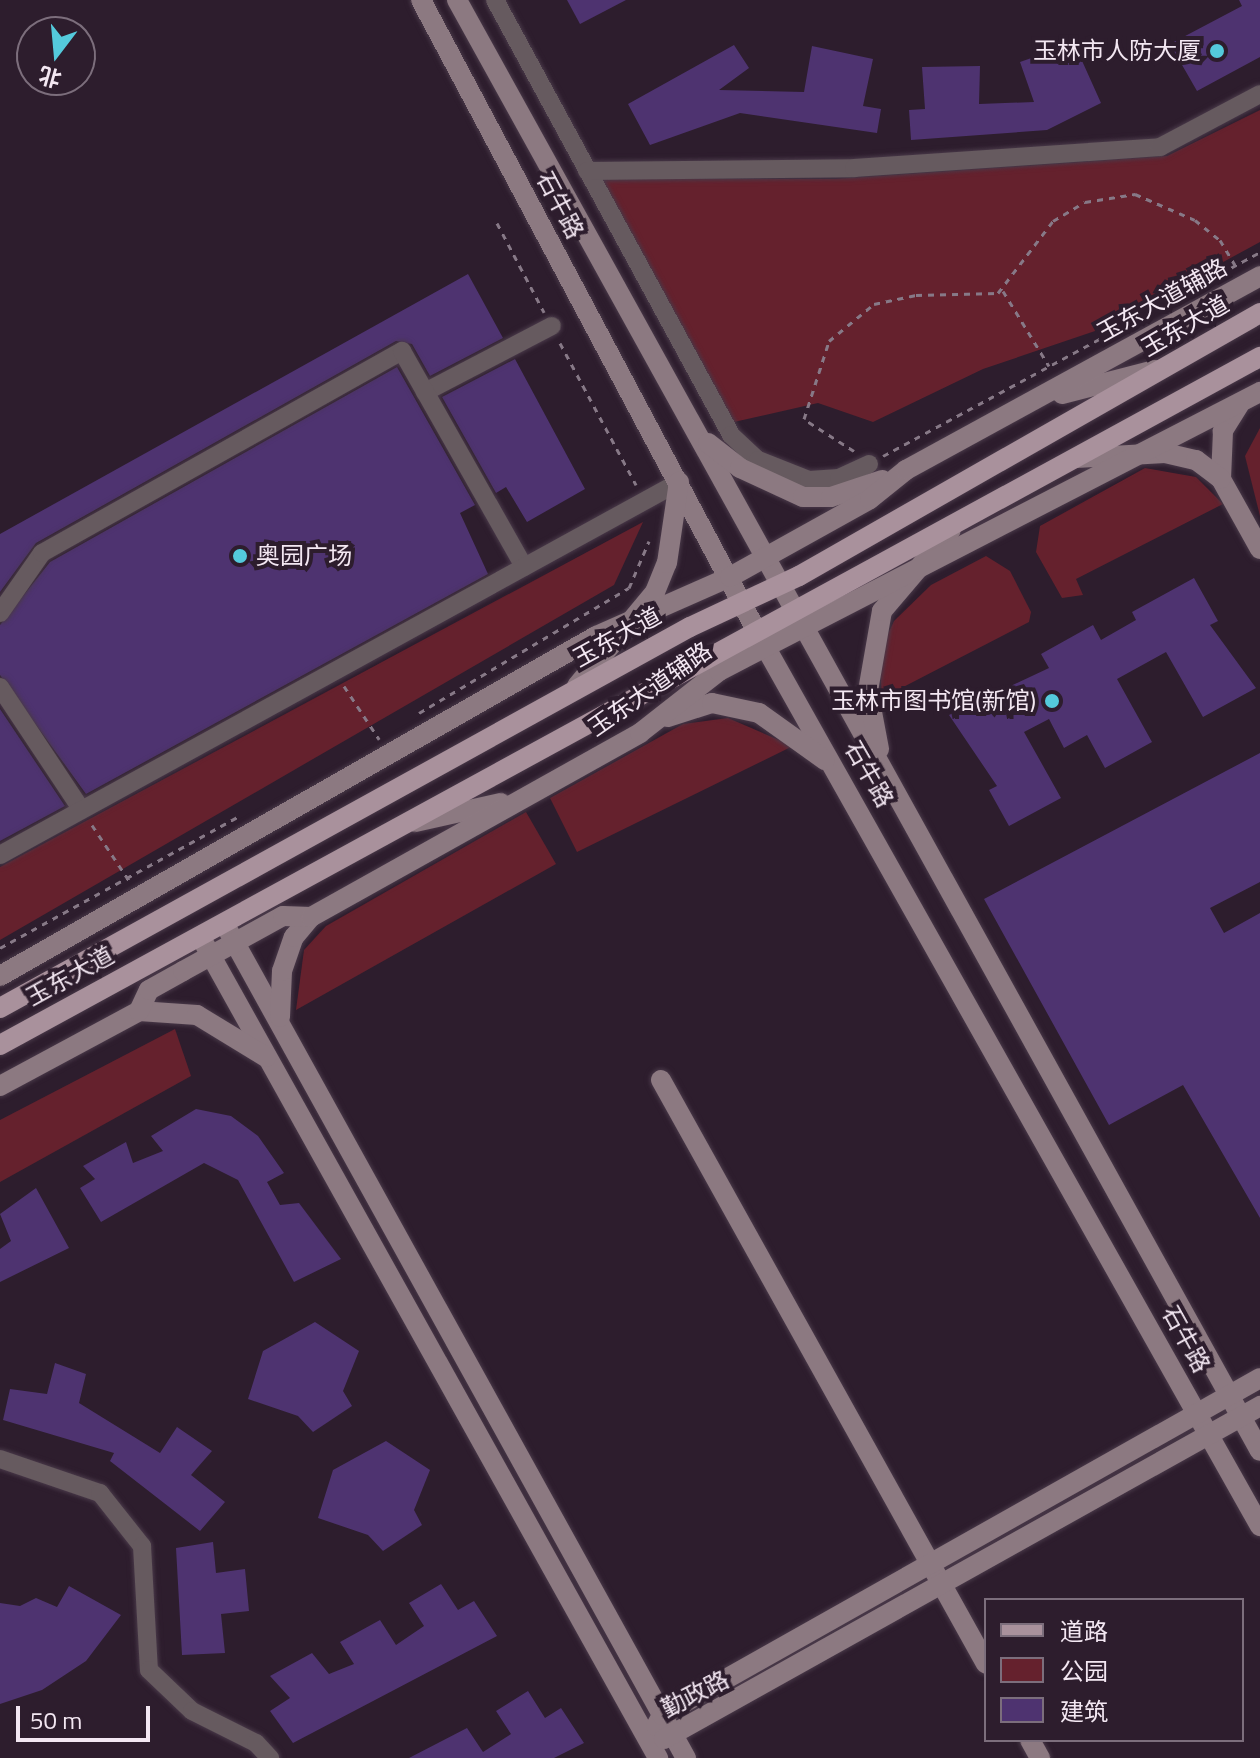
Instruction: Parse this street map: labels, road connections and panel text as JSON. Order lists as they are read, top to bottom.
{
  "streets": {
    "main road": ["玉东大道"],
    "street": ["石牛路", "玉东大道辅路", "勤政路"]
  },
  "crossings": [
    ["石牛路", "玉东大道辅路"],
    ["石牛路", "玉东大道"],
    ["石牛路", "勤政路"],
    ["玉东大道辅路", "玉东大道"]
  ],
  "places": ["玉林市人防大厦", "奥园广场", "玉林市图书馆(新馆)"],
  "legend": ["道路", "公园", "建筑"],
  "scale_bar": "50 m",
  "north": "bottom"
}
